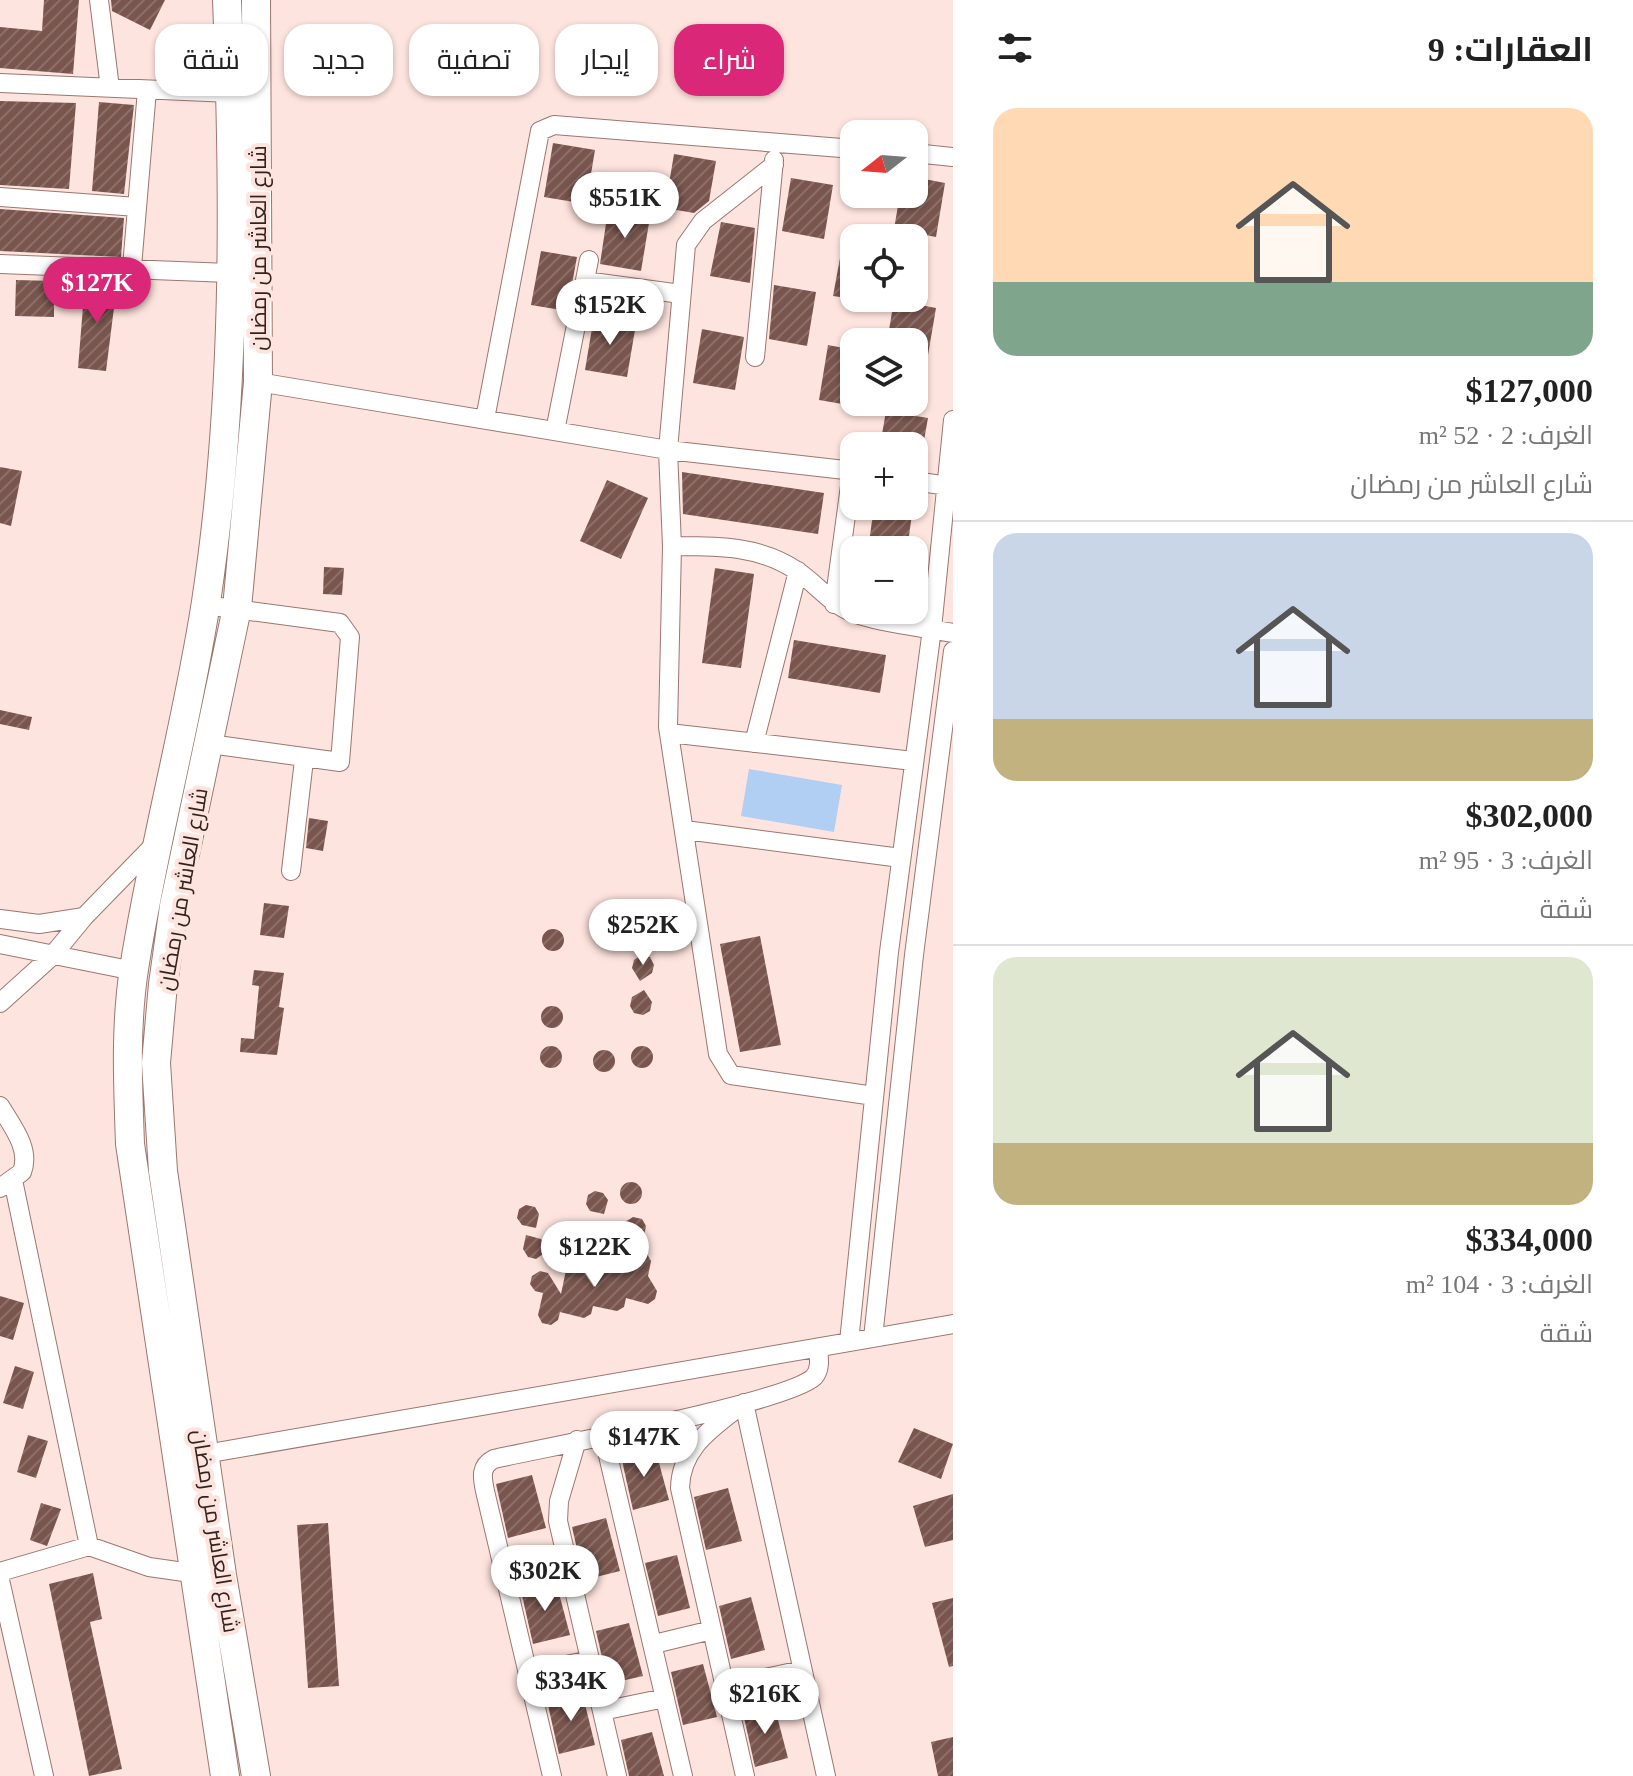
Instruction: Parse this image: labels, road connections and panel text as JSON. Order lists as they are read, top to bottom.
{
  "streets": {
    "main road": ["شارع العاشر من رمضان"]
  },
  "north": "left",
  "page": {
    "heading": "العقارات: 9",
    "chip": [
      "شراء",
      "إيجار",
      "تصفية",
      "جديد",
      "شقة"
    ],
    "list": [
      {
        "name": "$127,000",
        "note": "الغرف: 2 · 52 m² · شارع العاشر من رمضان"
      },
      {
        "name": "$302,000",
        "note": "الغرف: 3 · 95 m² · شقة"
      },
      {
        "name": "$334,000",
        "note": "الغرف: 3 · 104 m² · شقة"
      }
    ],
    "map_buttons": ["+", "−"],
    "price": [
      "$551K",
      "$127K",
      "$152K",
      "$252K",
      "$122K",
      "$147K",
      "$302K",
      "$334K",
      "$216K"
    ]
  }
}
